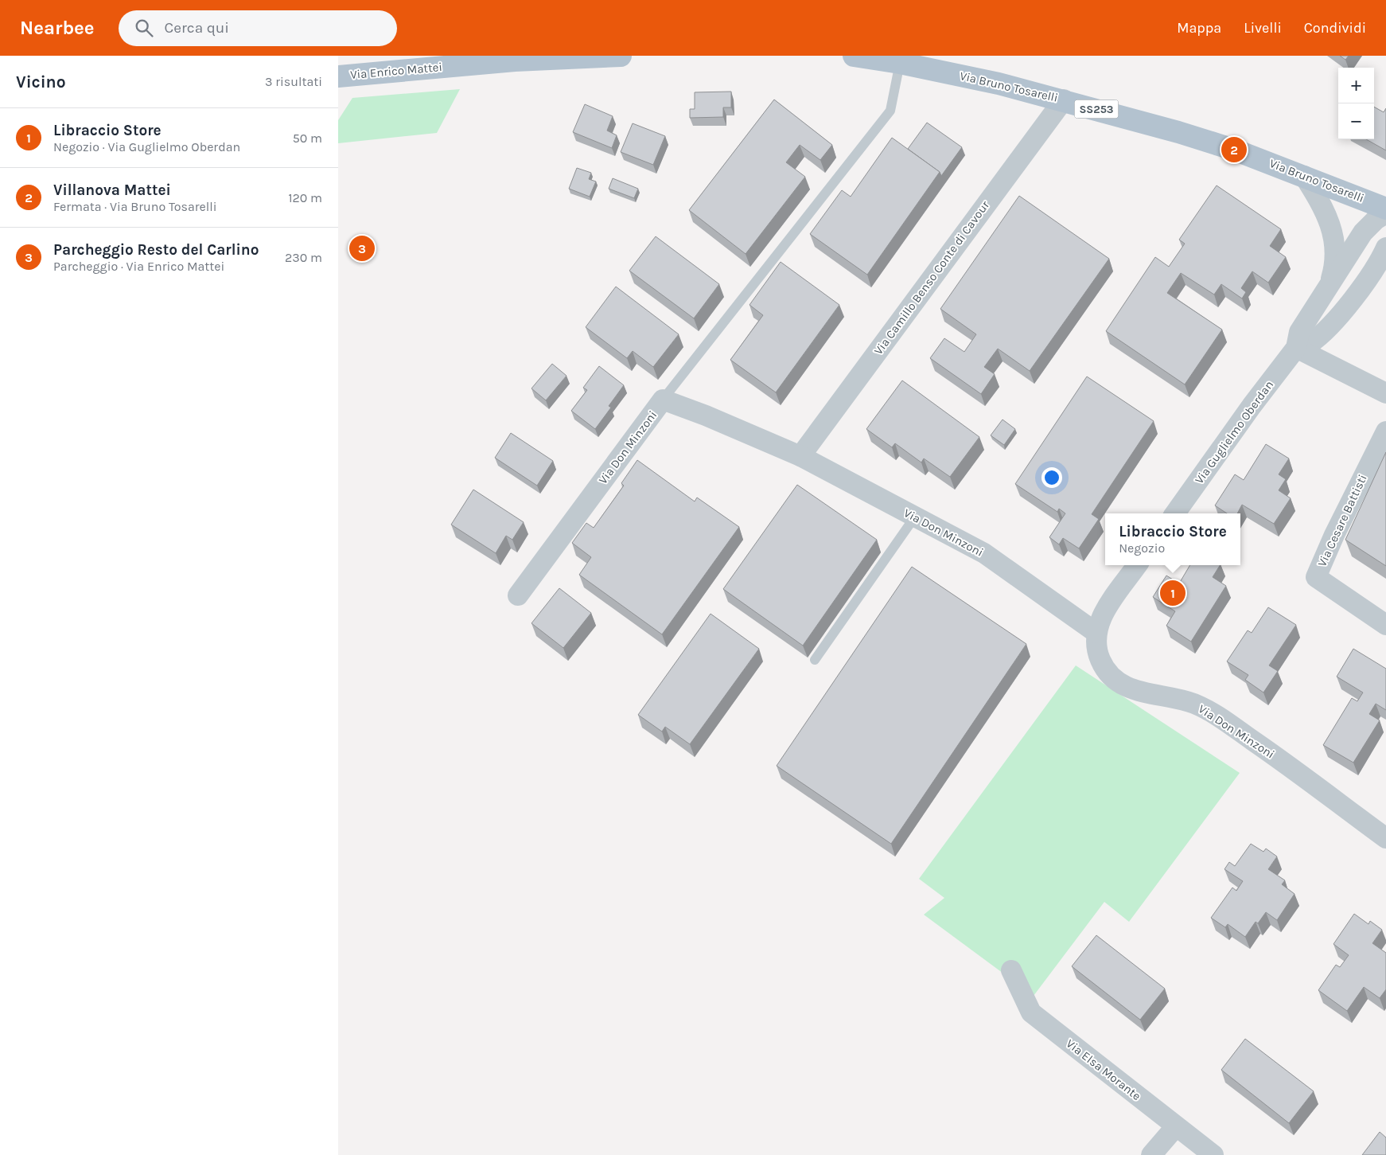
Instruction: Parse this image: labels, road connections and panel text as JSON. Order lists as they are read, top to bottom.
{
  "streets": {
    "main road": ["Via Enrico Mattei", "Via Bruno Tosarelli", "SS253"],
    "street": [
      "Via Camillo Benso Conte di Cavour",
      "Via Guglielmo Oberdan",
      "Via Don Minzoni",
      "Via Cesare Battisti",
      "Via Elsa Morante"
    ]
  },
  "crossings": [
    ["Via Bruno Tosarelli", "Via Camillo Benso Conte di Cavour"],
    ["Via Bruno Tosarelli", "Via Guglielmo Oberdan"],
    ["Via Camillo Benso Conte di Cavour", "Via Don Minzoni"]
  ],
  "page": {
    "header": "Nearbee",
    "search": "Cerca qui",
    "nav": ["Mappa", "Livelli", "Condividi"],
    "heading": ["Vicino", "3 risultati"],
    "map_buttons": ["+", "−"],
    "list": [
      {
        "mark": "1",
        "name": "Libraccio Store",
        "note": "Negozio · Via Guglielmo Oberdan",
        "value": "50 m"
      },
      {
        "mark": "2",
        "name": "Villanova Mattei",
        "note": "Fermata · Via Bruno Tosarelli",
        "value": "120 m"
      },
      {
        "mark": "3",
        "name": "Parcheggio Resto del Carlino",
        "note": "Parcheggio · Via Enrico Mattei",
        "value": "230 m"
      }
    ],
    "pins": ["2", "3", "1"],
    "popup": ["Libraccio Store", "Negozio"]
  }
}
